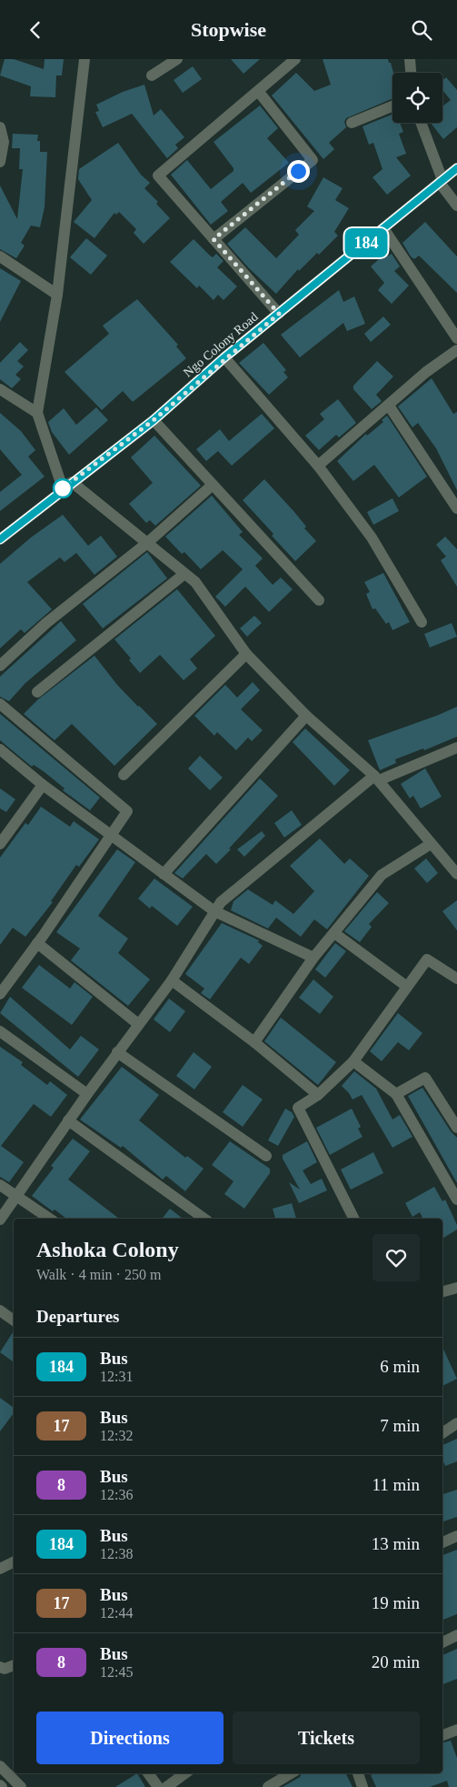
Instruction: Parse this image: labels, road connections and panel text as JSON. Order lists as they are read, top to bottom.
{
  "streets": {
    "street": ["Ngo Colony Road"]
  },
  "lines": ["bus line 184"],
  "page": {
    "header": "Stopwise",
    "on_map": "184",
    "heading": [
      ["Ashoka Colony", "Walk · 4 min · 250 m"],
      "Departures"
    ],
    "list": [
      {
        "mark": "184",
        "name": "Bus",
        "note": "12:31",
        "value": "6 min"
      },
      {
        "mark": "17",
        "name": "Bus",
        "note": "12:32",
        "value": "7 min"
      },
      {
        "mark": "8",
        "name": "Bus",
        "note": "12:36",
        "value": "11 min"
      },
      {
        "mark": "184",
        "name": "Bus",
        "note": "12:38",
        "value": "13 min"
      },
      {
        "mark": "17",
        "name": "Bus",
        "note": "12:44",
        "value": "19 min"
      },
      {
        "mark": "8",
        "name": "Bus",
        "note": "12:45",
        "value": "20 min"
      }
    ],
    "buttons": ["Directions", "Tickets"]
  }
}
